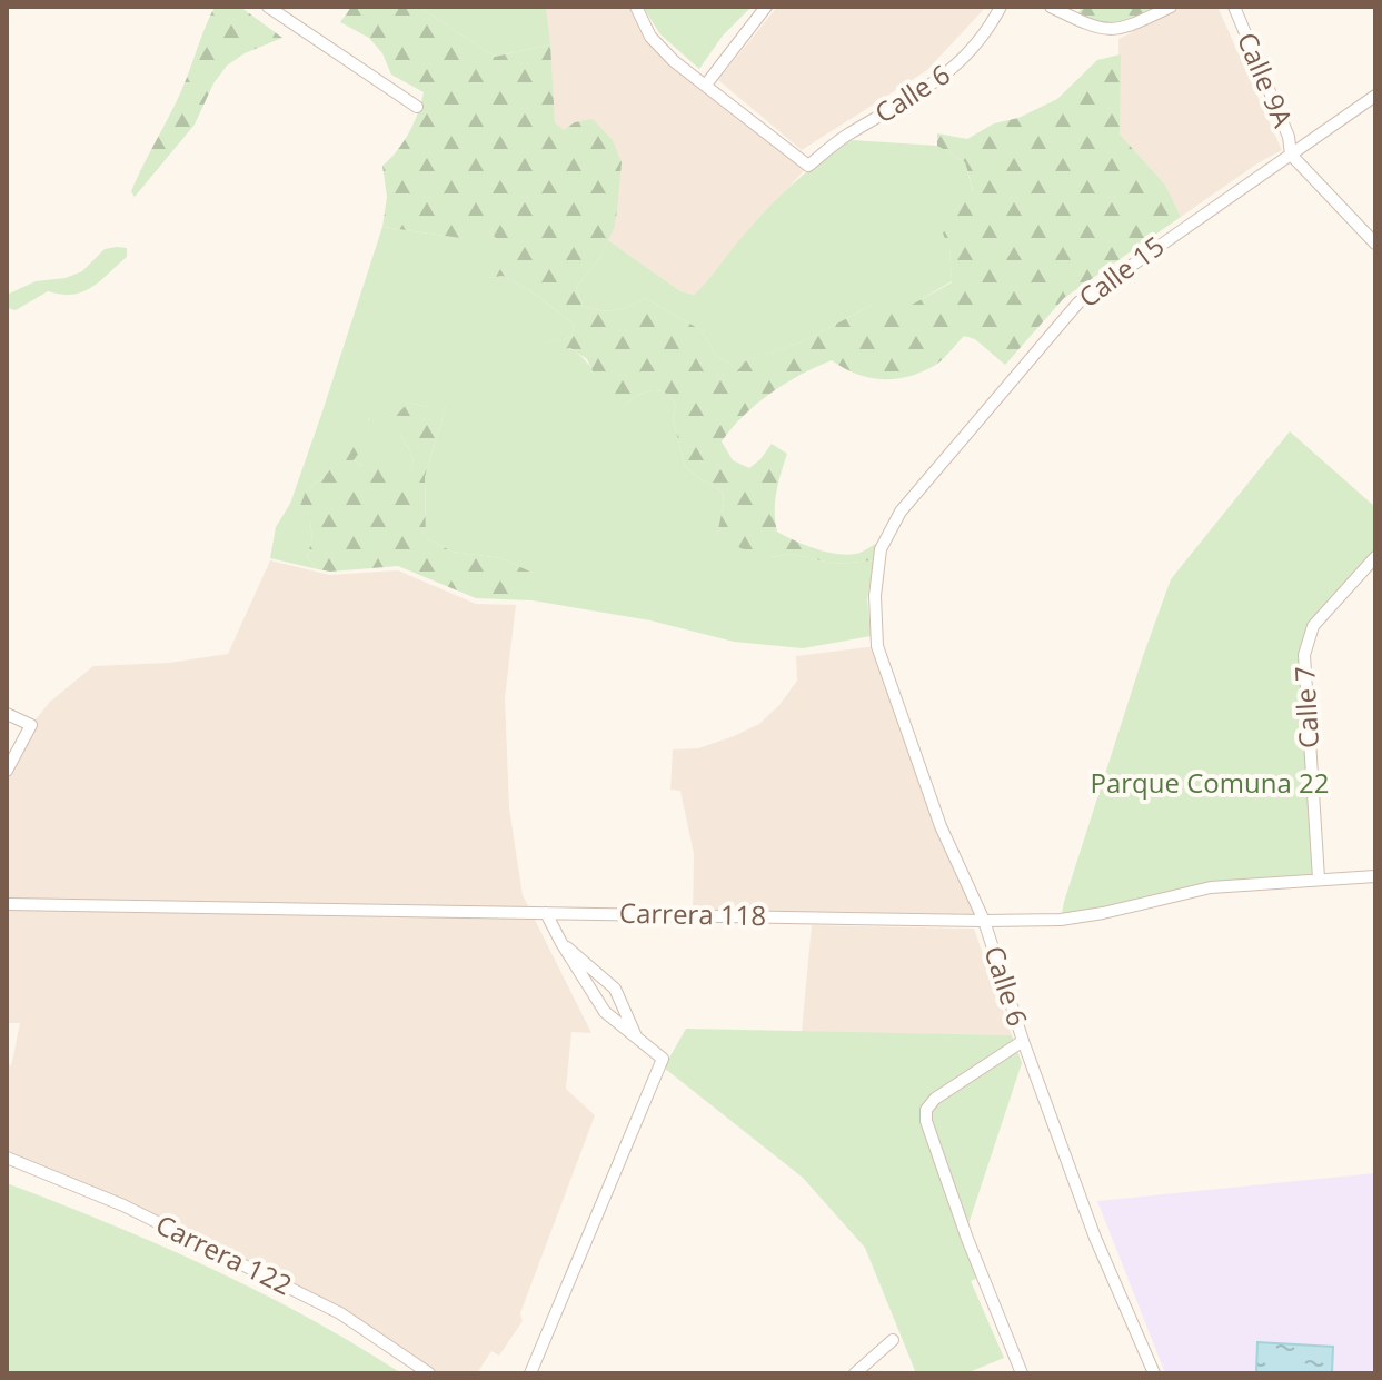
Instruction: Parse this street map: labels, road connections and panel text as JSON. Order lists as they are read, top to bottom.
{
  "streets": {
    "street": [
      "Calle 9A",
      "Calle 6",
      "Calle 15",
      "Calle 7",
      "Carrera 118",
      "Carrera 122"
    ]
  },
  "crossings": [
    ["Calle 9A", "Calle 15"],
    ["Calle 6", "Calle 15"],
    ["Calle 6", "Carrera 118"],
    ["Calle 7", "Carrera 118"]
  ],
  "parks": ["Parque Comuna 22"]
}
